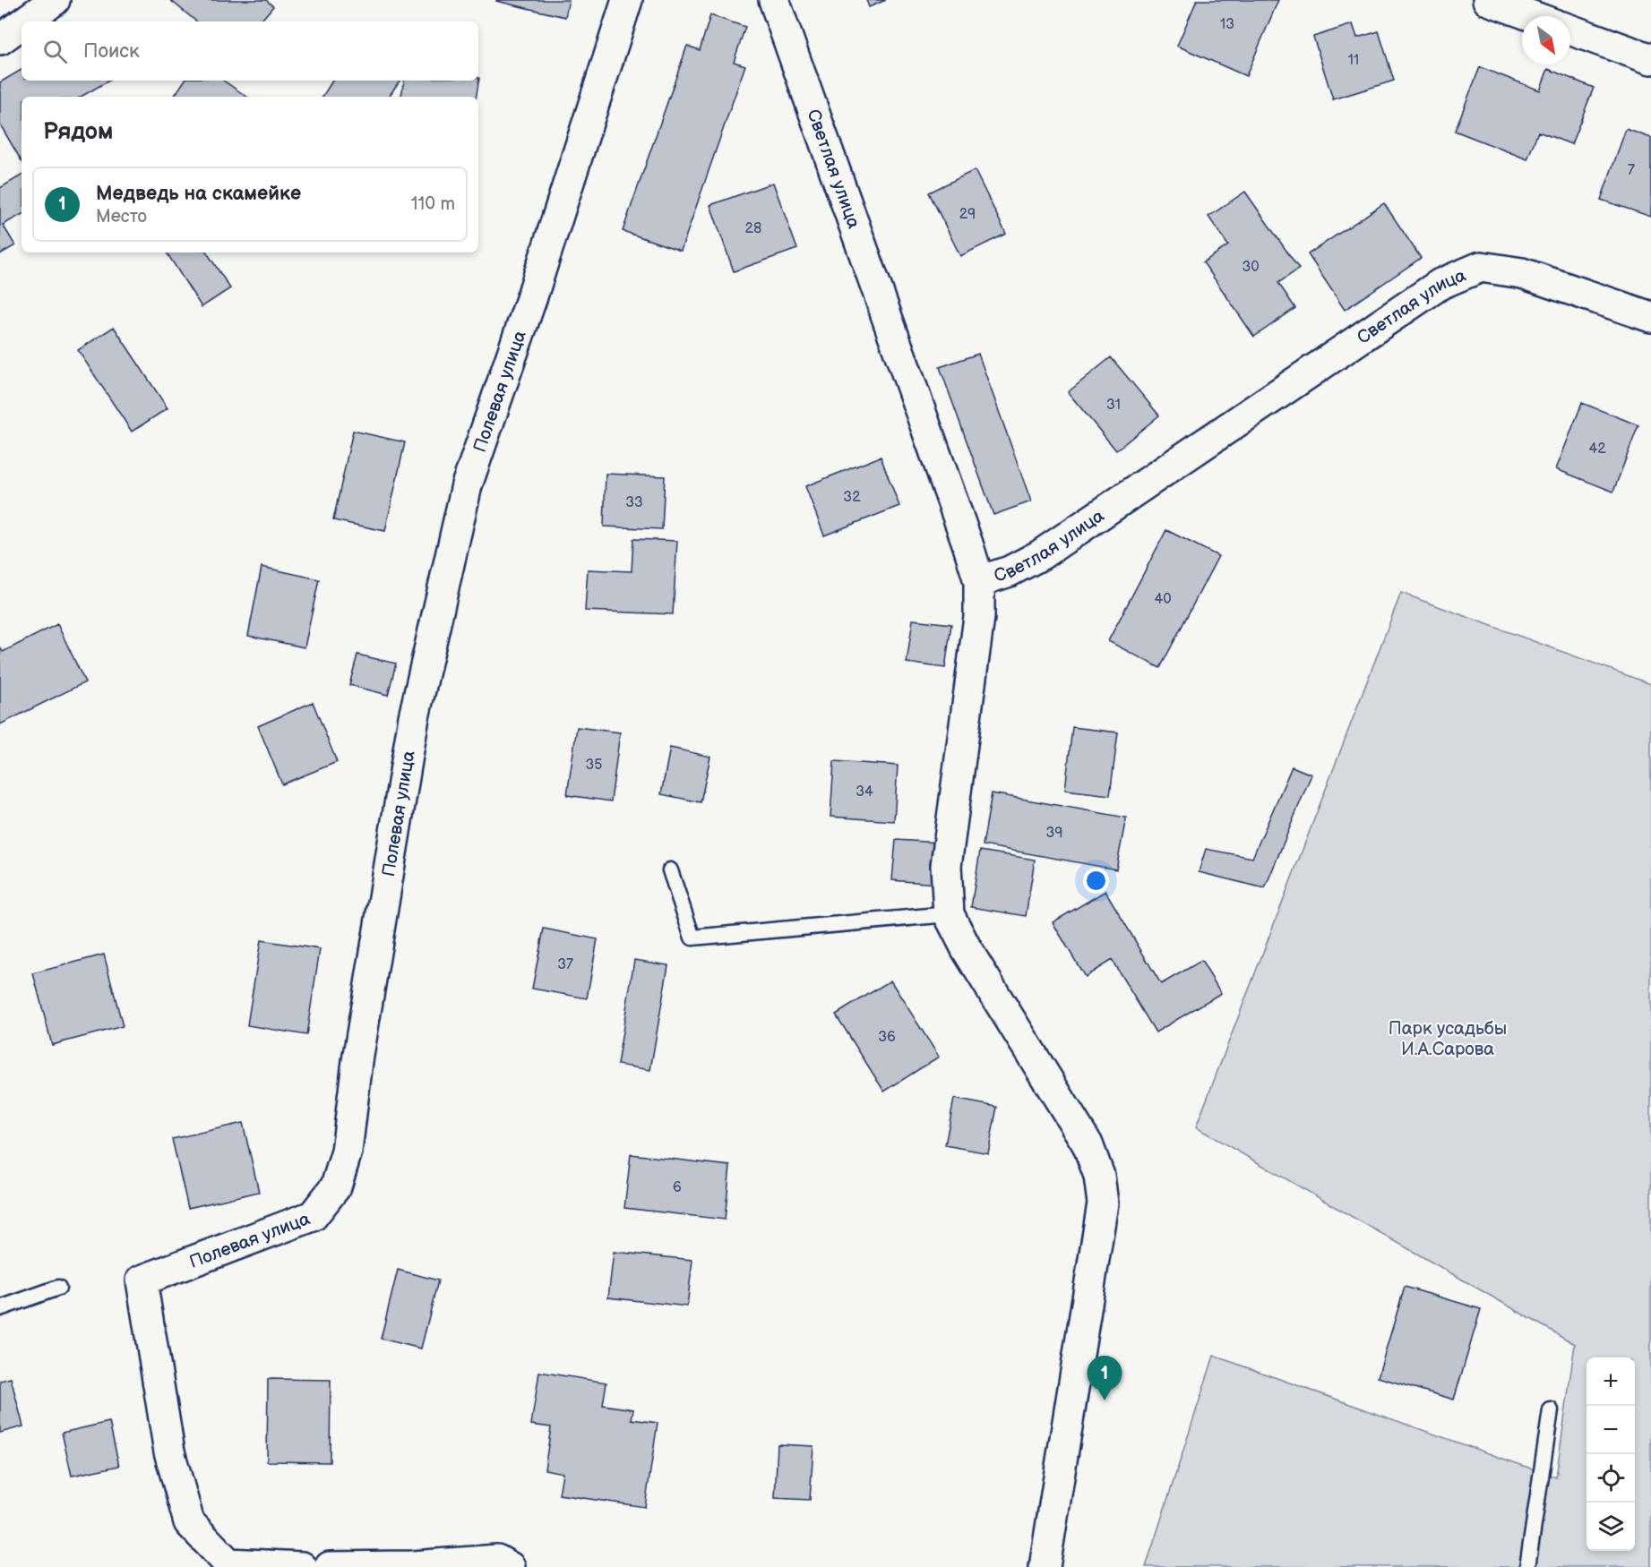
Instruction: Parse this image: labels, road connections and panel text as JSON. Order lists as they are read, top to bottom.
{
  "streets": {
    "street": ["Светлая улица", "Полевая улица"]
  },
  "parks": ["Парк усадьбы И.А.Сарова"],
  "house_numbers": [
    "13",
    "11",
    "7",
    "29",
    "28",
    "30",
    "31",
    "42",
    "32",
    "33",
    "40",
    "35",
    "34",
    "39",
    "37",
    "36",
    "6"
  ],
  "north": "bottom right",
  "page": {
    "search": "Поиск",
    "heading": "Рядом",
    "list": [
      {
        "mark": "1",
        "name": "Медведь на скамейке",
        "note": "Место",
        "value": "110 m"
      }
    ],
    "pins": "1",
    "map_buttons": ["+", "−"]
  }
}
